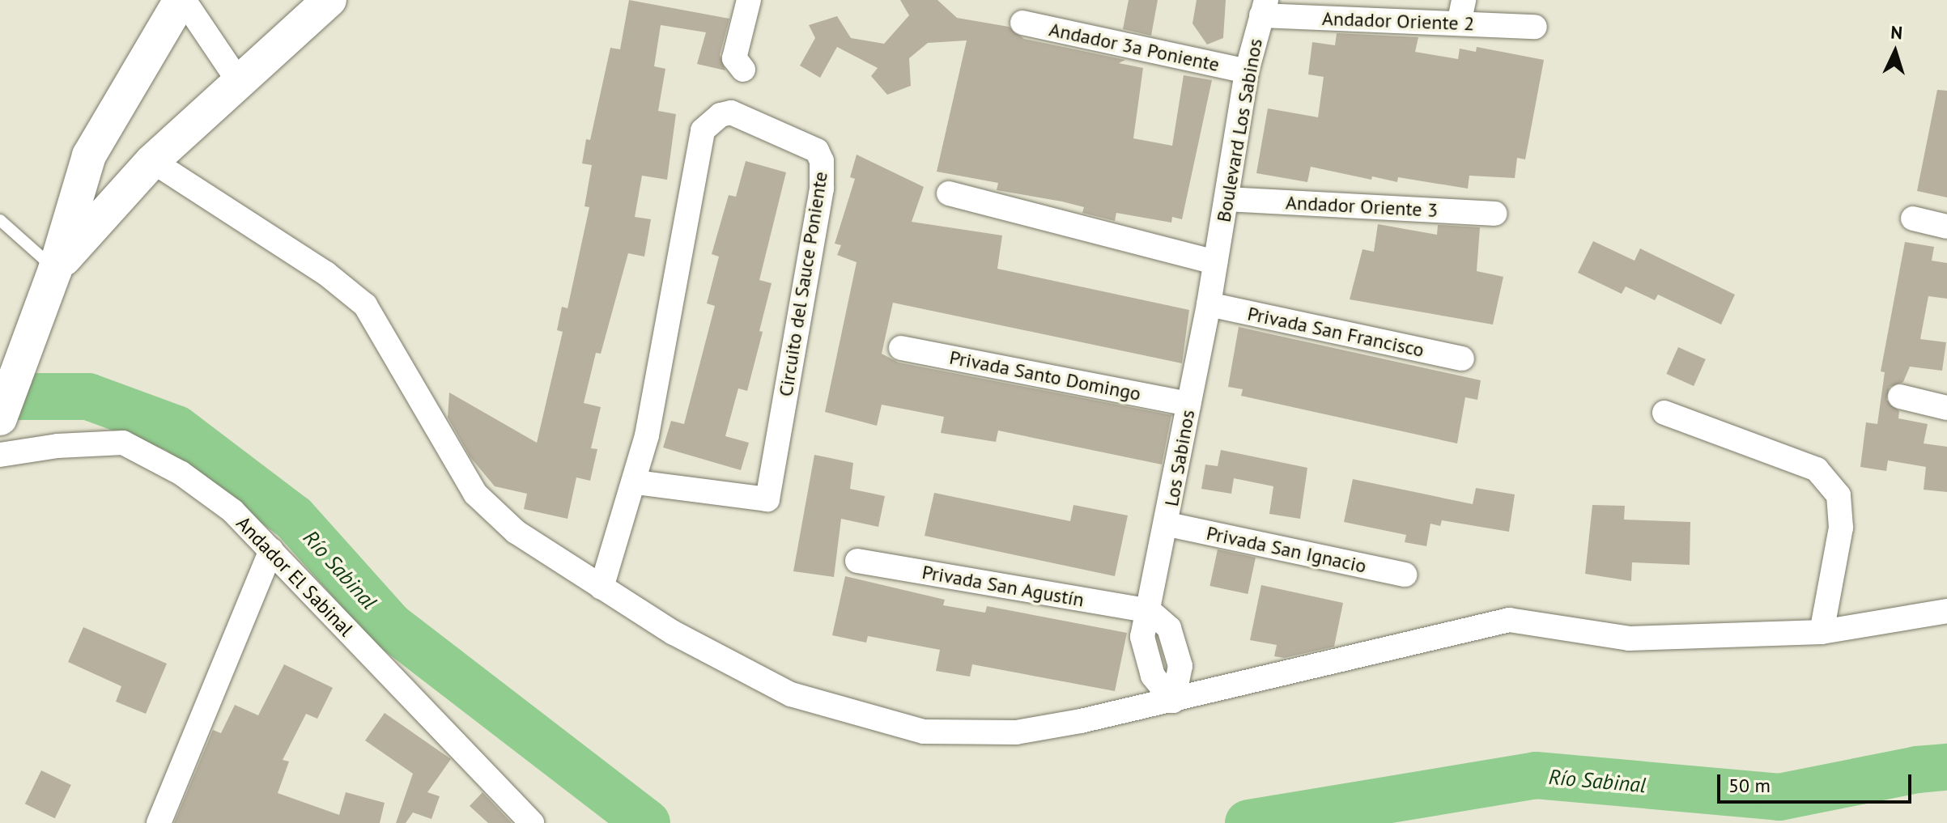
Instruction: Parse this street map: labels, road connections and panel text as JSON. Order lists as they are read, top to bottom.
{
  "streets": {
    "street": [
      "Andador Oriente 2",
      "Andador 3a Poniente",
      "Boulevard Los Sabinos",
      "Andador Oriente 3",
      "Circuito del Sauce Poniente",
      "Privada San Francisco",
      "Privada Santo Domingo",
      "Los Sabinos",
      "Privada San Ignacio",
      "Andador El Sabinal",
      "Privada San Agustín"
    ]
  },
  "crossings": [
    ["Andador Oriente 2", "Boulevard Los Sabinos"],
    ["Andador 3a Poniente", "Boulevard Los Sabinos"],
    ["Boulevard Los Sabinos", "Andador Oriente 3"],
    ["Boulevard Los Sabinos", "Privada San Francisco"],
    ["Boulevard Los Sabinos", "Los Sabinos"],
    ["Privada San Francisco", "Los Sabinos"],
    ["Privada Santo Domingo", "Los Sabinos"],
    ["Los Sabinos", "Privada San Ignacio"],
    ["Los Sabinos", "Privada San Agustín"]
  ],
  "water": ["Río Sabinal"],
  "scale_bar": "50 m",
  "north": "top"
}
